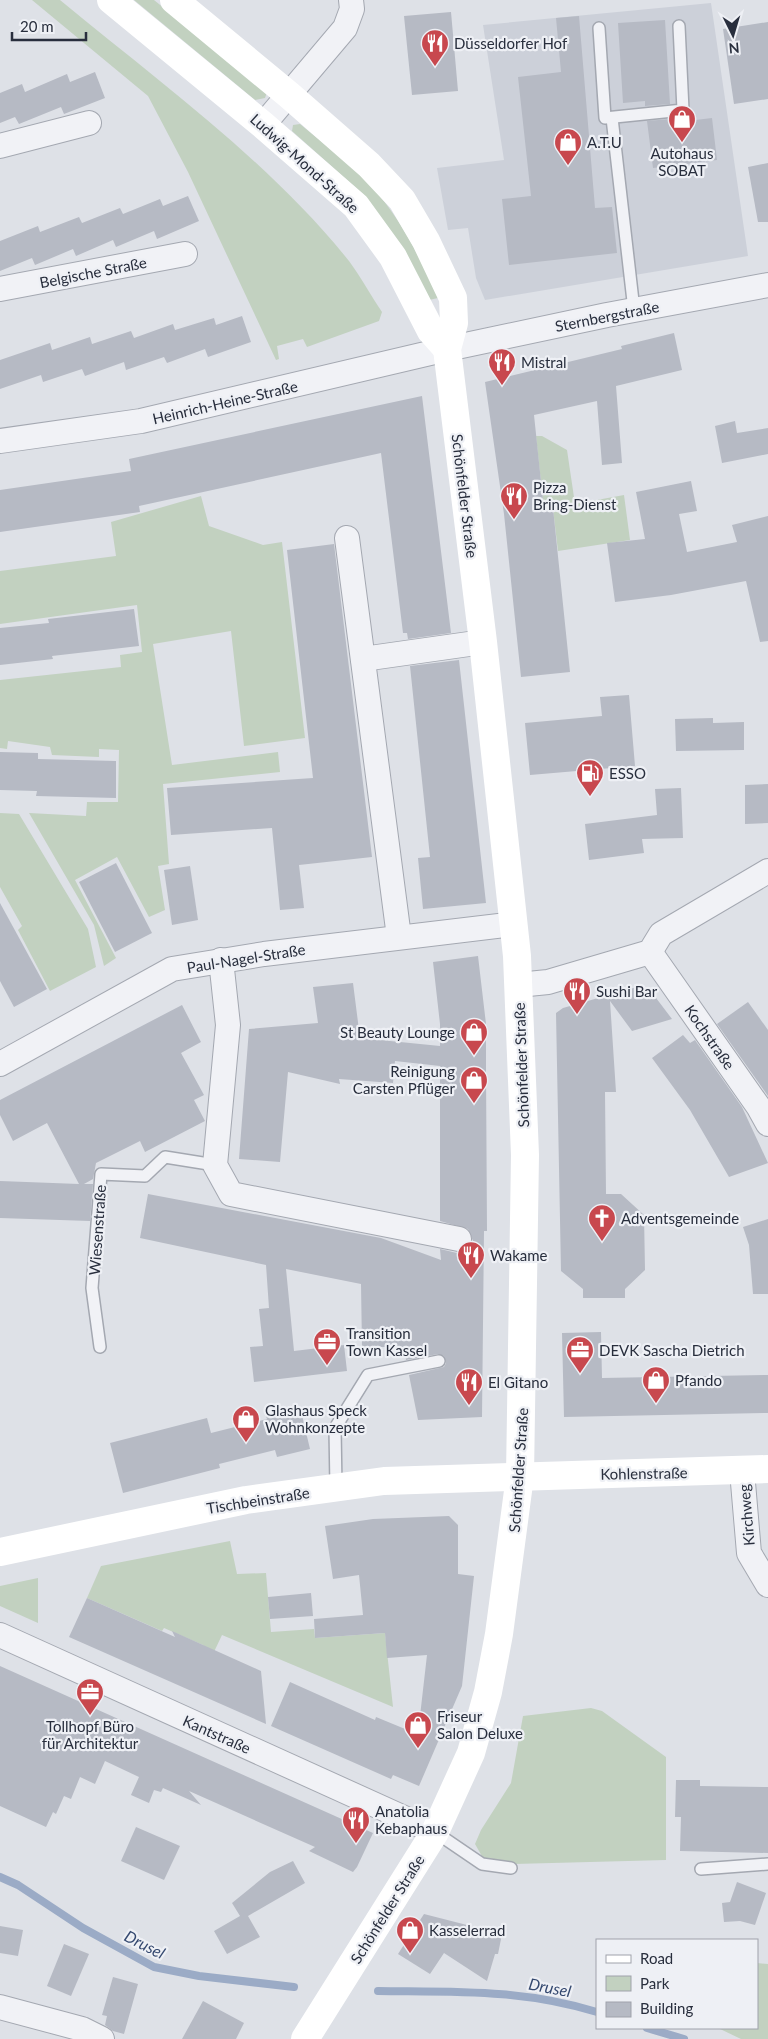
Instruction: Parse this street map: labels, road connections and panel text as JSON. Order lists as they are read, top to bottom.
{
  "streets": {
    "main road": [
      "Ludwig-Mond-Straße",
      "Schönfelder Straße",
      "Kohlenstraße",
      "Tischbeinstraße"
    ],
    "street": [
      "Belgische Straße",
      "Sternbergstraße",
      "Heinrich-Heine-Straße",
      "Paul-Nagel-Straße",
      "Kochstraße",
      "Kirchweg",
      "Kantstraße"
    ],
    "lane": ["Wiesenstraße"]
  },
  "crossings": [
    ["Ludwig-Mond-Straße", "Sternbergstraße"],
    ["Ludwig-Mond-Straße", "Heinrich-Heine-Straße"],
    ["Ludwig-Mond-Straße", "Schönfelder Straße"],
    ["Sternbergstraße", "Heinrich-Heine-Straße"],
    ["Sternbergstraße", "Schönfelder Straße"],
    ["Heinrich-Heine-Straße", "Schönfelder Straße"],
    ["Schönfelder Straße", "Paul-Nagel-Straße"],
    ["Schönfelder Straße", "Kohlenstraße"],
    ["Schönfelder Straße", "Tischbeinstraße"],
    ["Schönfelder Straße", "Kantstraße"],
    ["Kohlenstraße", "Tischbeinstraße"],
    ["Kohlenstraße", "Kirchweg"]
  ],
  "water": ["Drusel"],
  "places": {
    "restaurant": [
      "Düsseldorfer Hof",
      "Mistral",
      "Pizza Bring-Dienst",
      "Sushi Bar",
      "Wakame",
      "El Gitano",
      "Anatolia Kebaphaus"
    ],
    "shop": [
      "Autohaus SOBAT",
      "A.T.U",
      "St Beauty Lounge",
      "Reinigung Carsten Pflüger",
      "Pfando",
      "Glashaus Speck Wohnkonzepte",
      "Friseur Salon Deluxe",
      "Kasselerrad"
    ],
    "fuel station": ["ESSO"],
    "church": ["Adventsgemeinde"],
    "office": ["Transition Town Kassel", "DEVK Sascha Dietrich", "Tollhopf Büro für Architektur"]
  },
  "legend": ["Road", "Park", "Building"],
  "scale_bar": "20 m",
  "north": "bottom"
}
